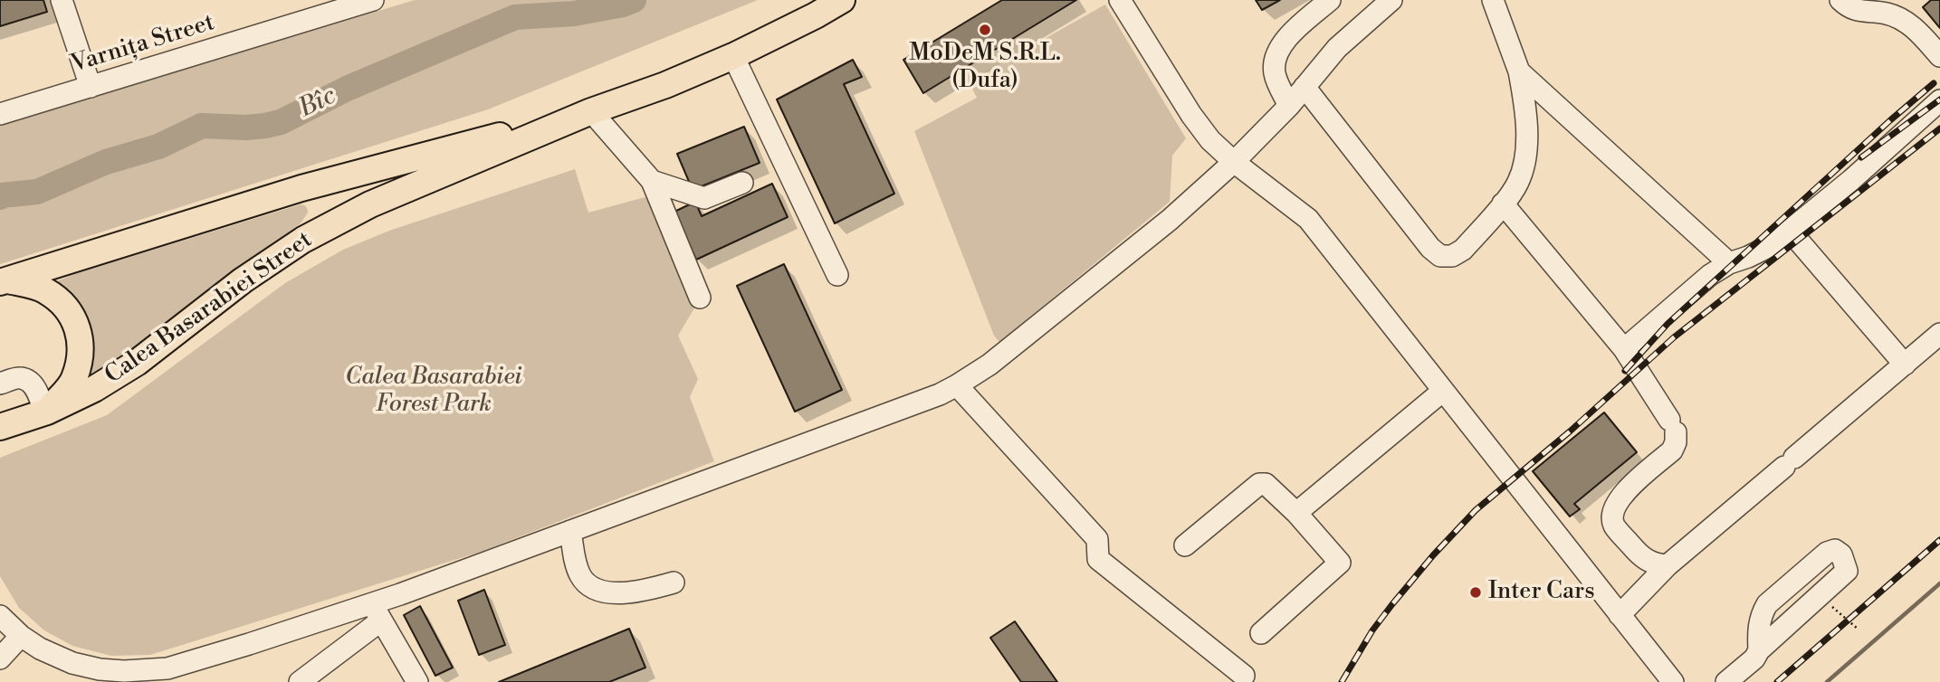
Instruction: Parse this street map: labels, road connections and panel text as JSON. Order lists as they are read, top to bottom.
{
  "streets": {
    "main road": ["Calea Basarabiei Street"],
    "street": ["Varnița Street"]
  },
  "water": ["Bîc"],
  "parks": ["Calea Basarabiei Forest Park"],
  "places": ["MoDeM S.R.L. (Dufa)", "Inter Cars"]
}
